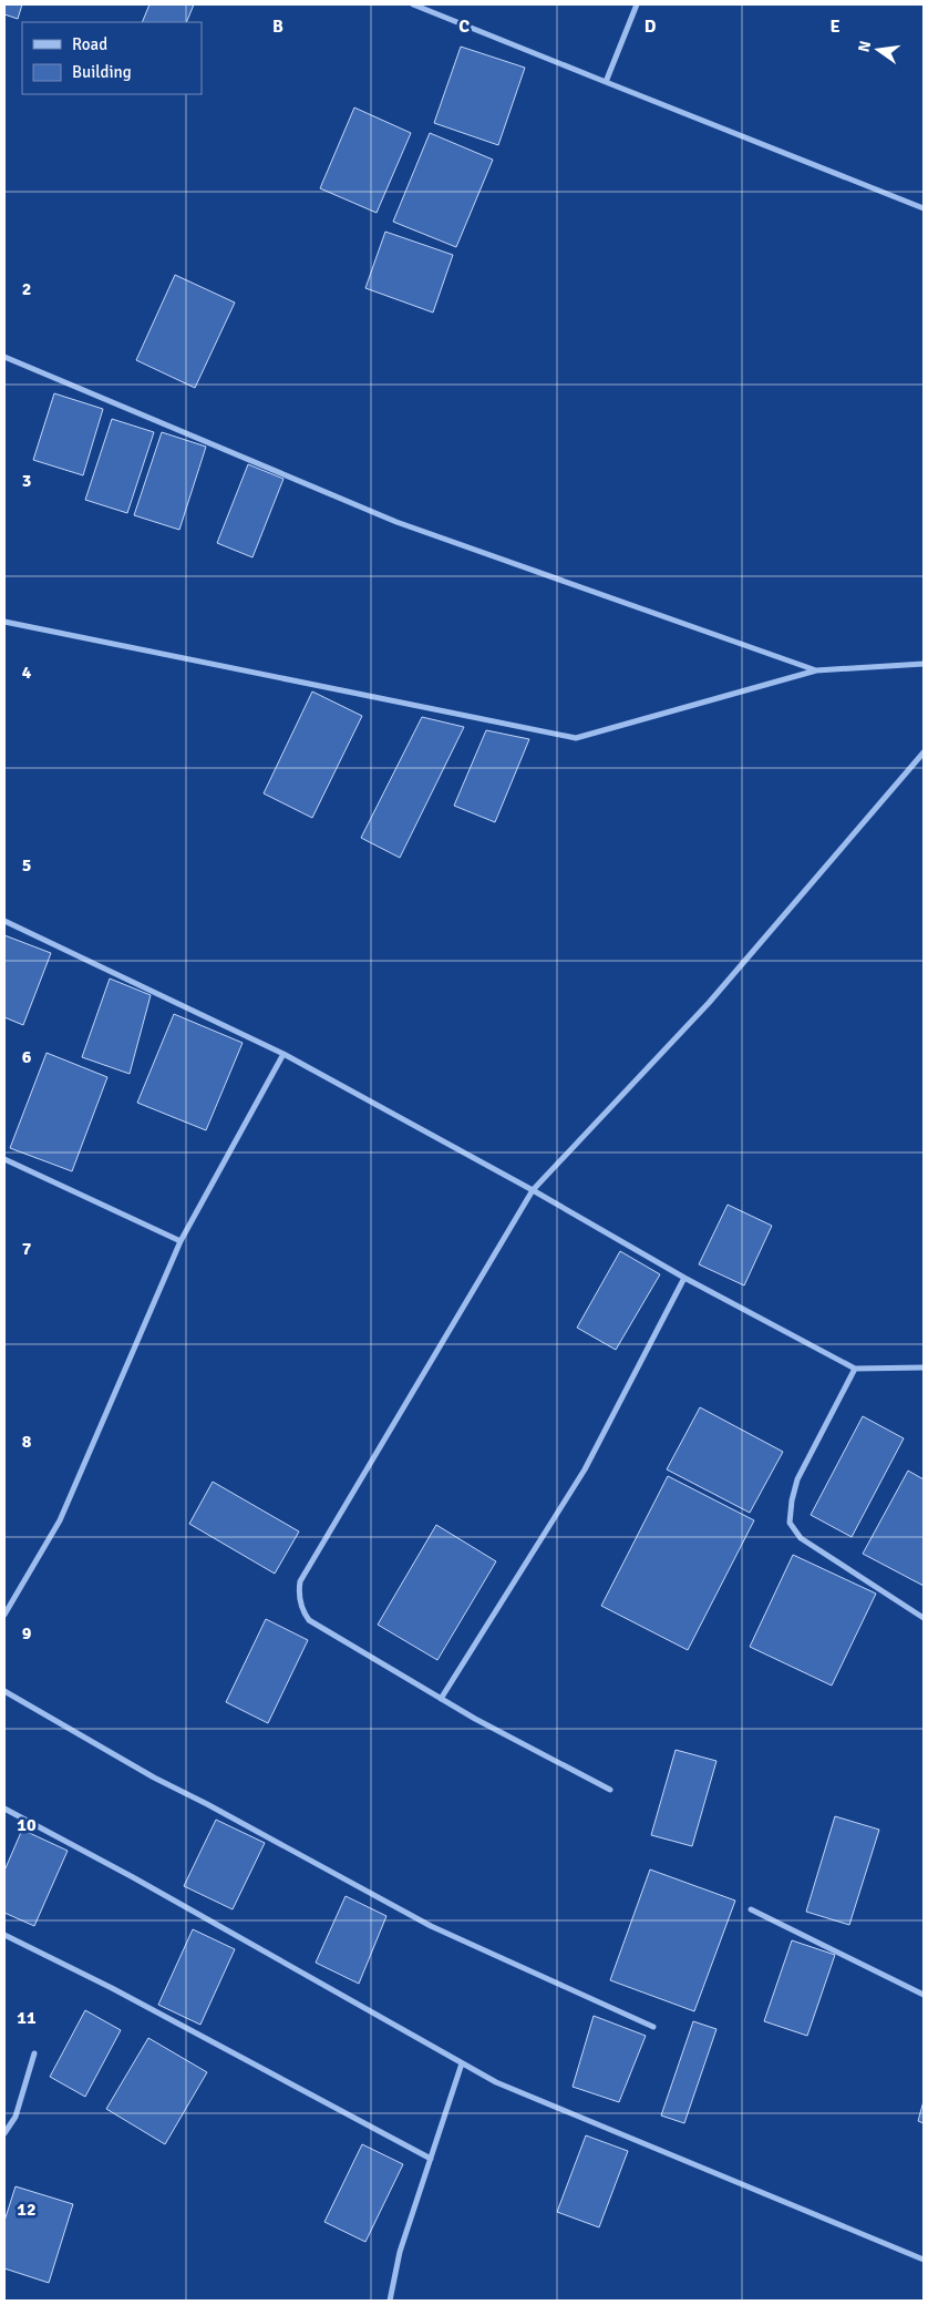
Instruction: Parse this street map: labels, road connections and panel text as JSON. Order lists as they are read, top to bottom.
{
  "legend": ["Road", "Building"],
  "north": "left",
  "grid": {
    "columns": [
      "B",
      "C",
      "D",
      "E"
    ],
    "rows": [
      "2",
      "3",
      "4",
      "5",
      "6",
      "7",
      "8",
      "9",
      "10",
      "11",
      "12"
    ]
  }
}
